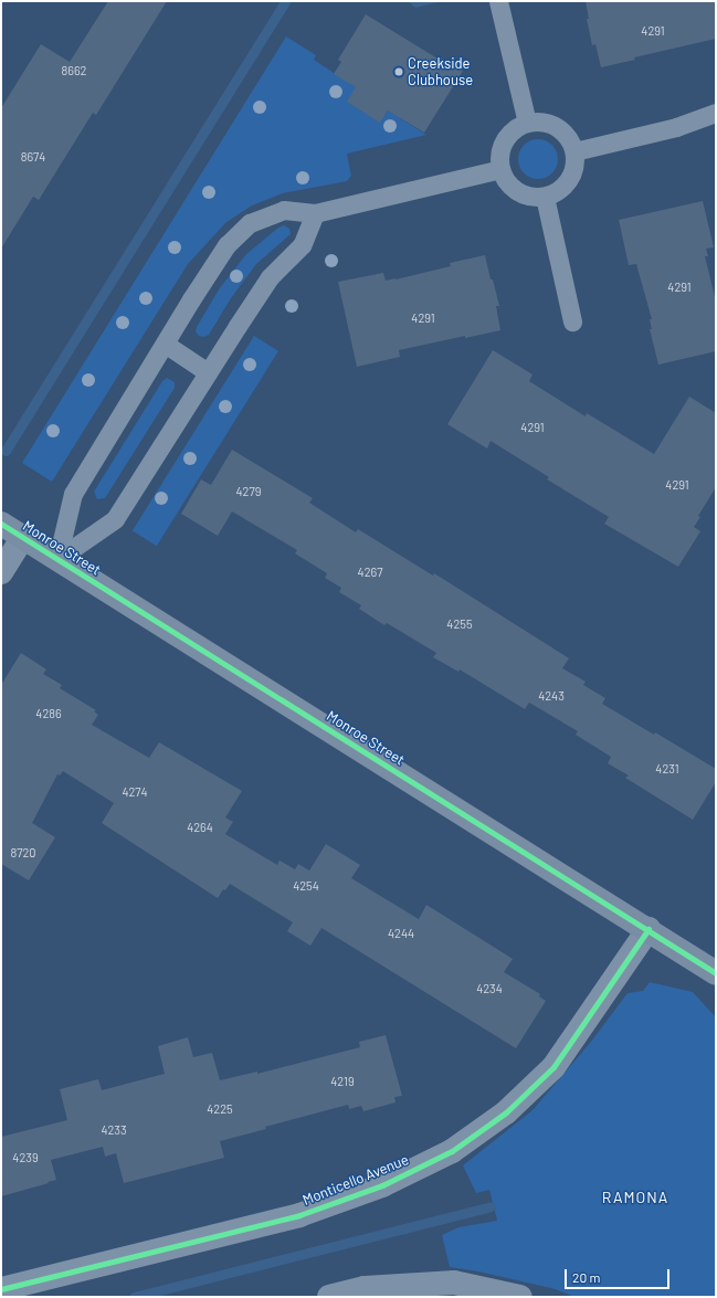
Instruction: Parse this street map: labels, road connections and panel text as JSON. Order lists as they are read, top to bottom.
{
  "streets": {
    "street": ["Monroe Street", "Monticello Avenue"]
  },
  "crossings": [
    ["Monroe Street", "Monticello Avenue"]
  ],
  "districts": ["RAMONA"],
  "places": ["Creekside Clubhouse"],
  "house_numbers": [
    "4291",
    "8662",
    "8674",
    "4291",
    "4291",
    "4291",
    "4291",
    "4279",
    "4267",
    "4255",
    "4243",
    "4286",
    "4231",
    "4274",
    "4264",
    "8720",
    "4254",
    "4244",
    "4234",
    "4219",
    "4225",
    "4233",
    "4239"
  ],
  "scale_bar": "20 m"
}
